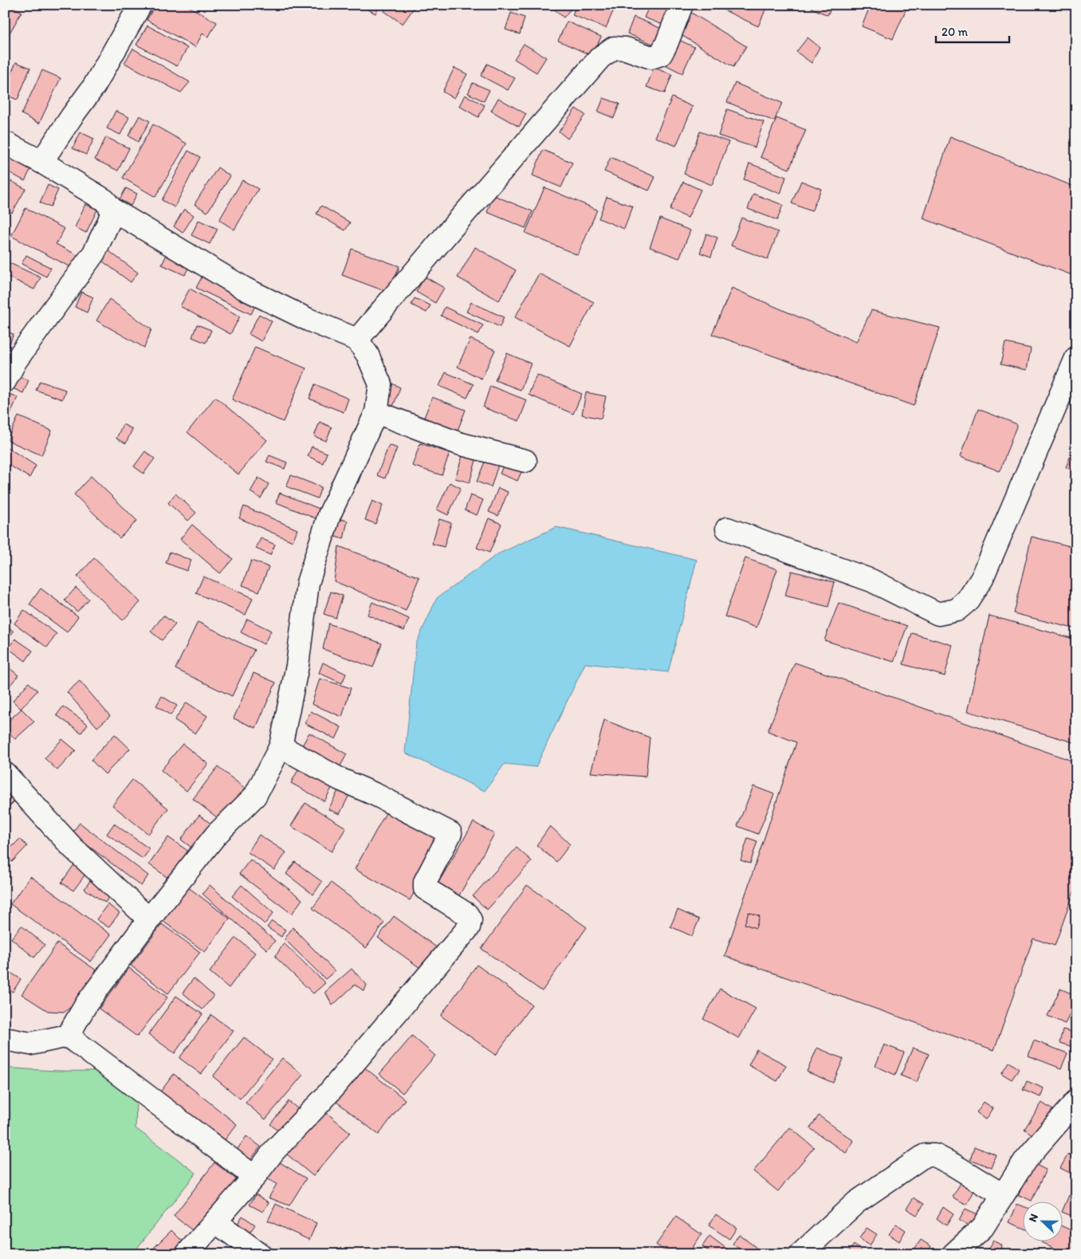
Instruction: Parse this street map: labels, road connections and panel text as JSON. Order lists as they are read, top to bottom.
{
  "scale_bar": "20 m",
  "north": "left"
}
